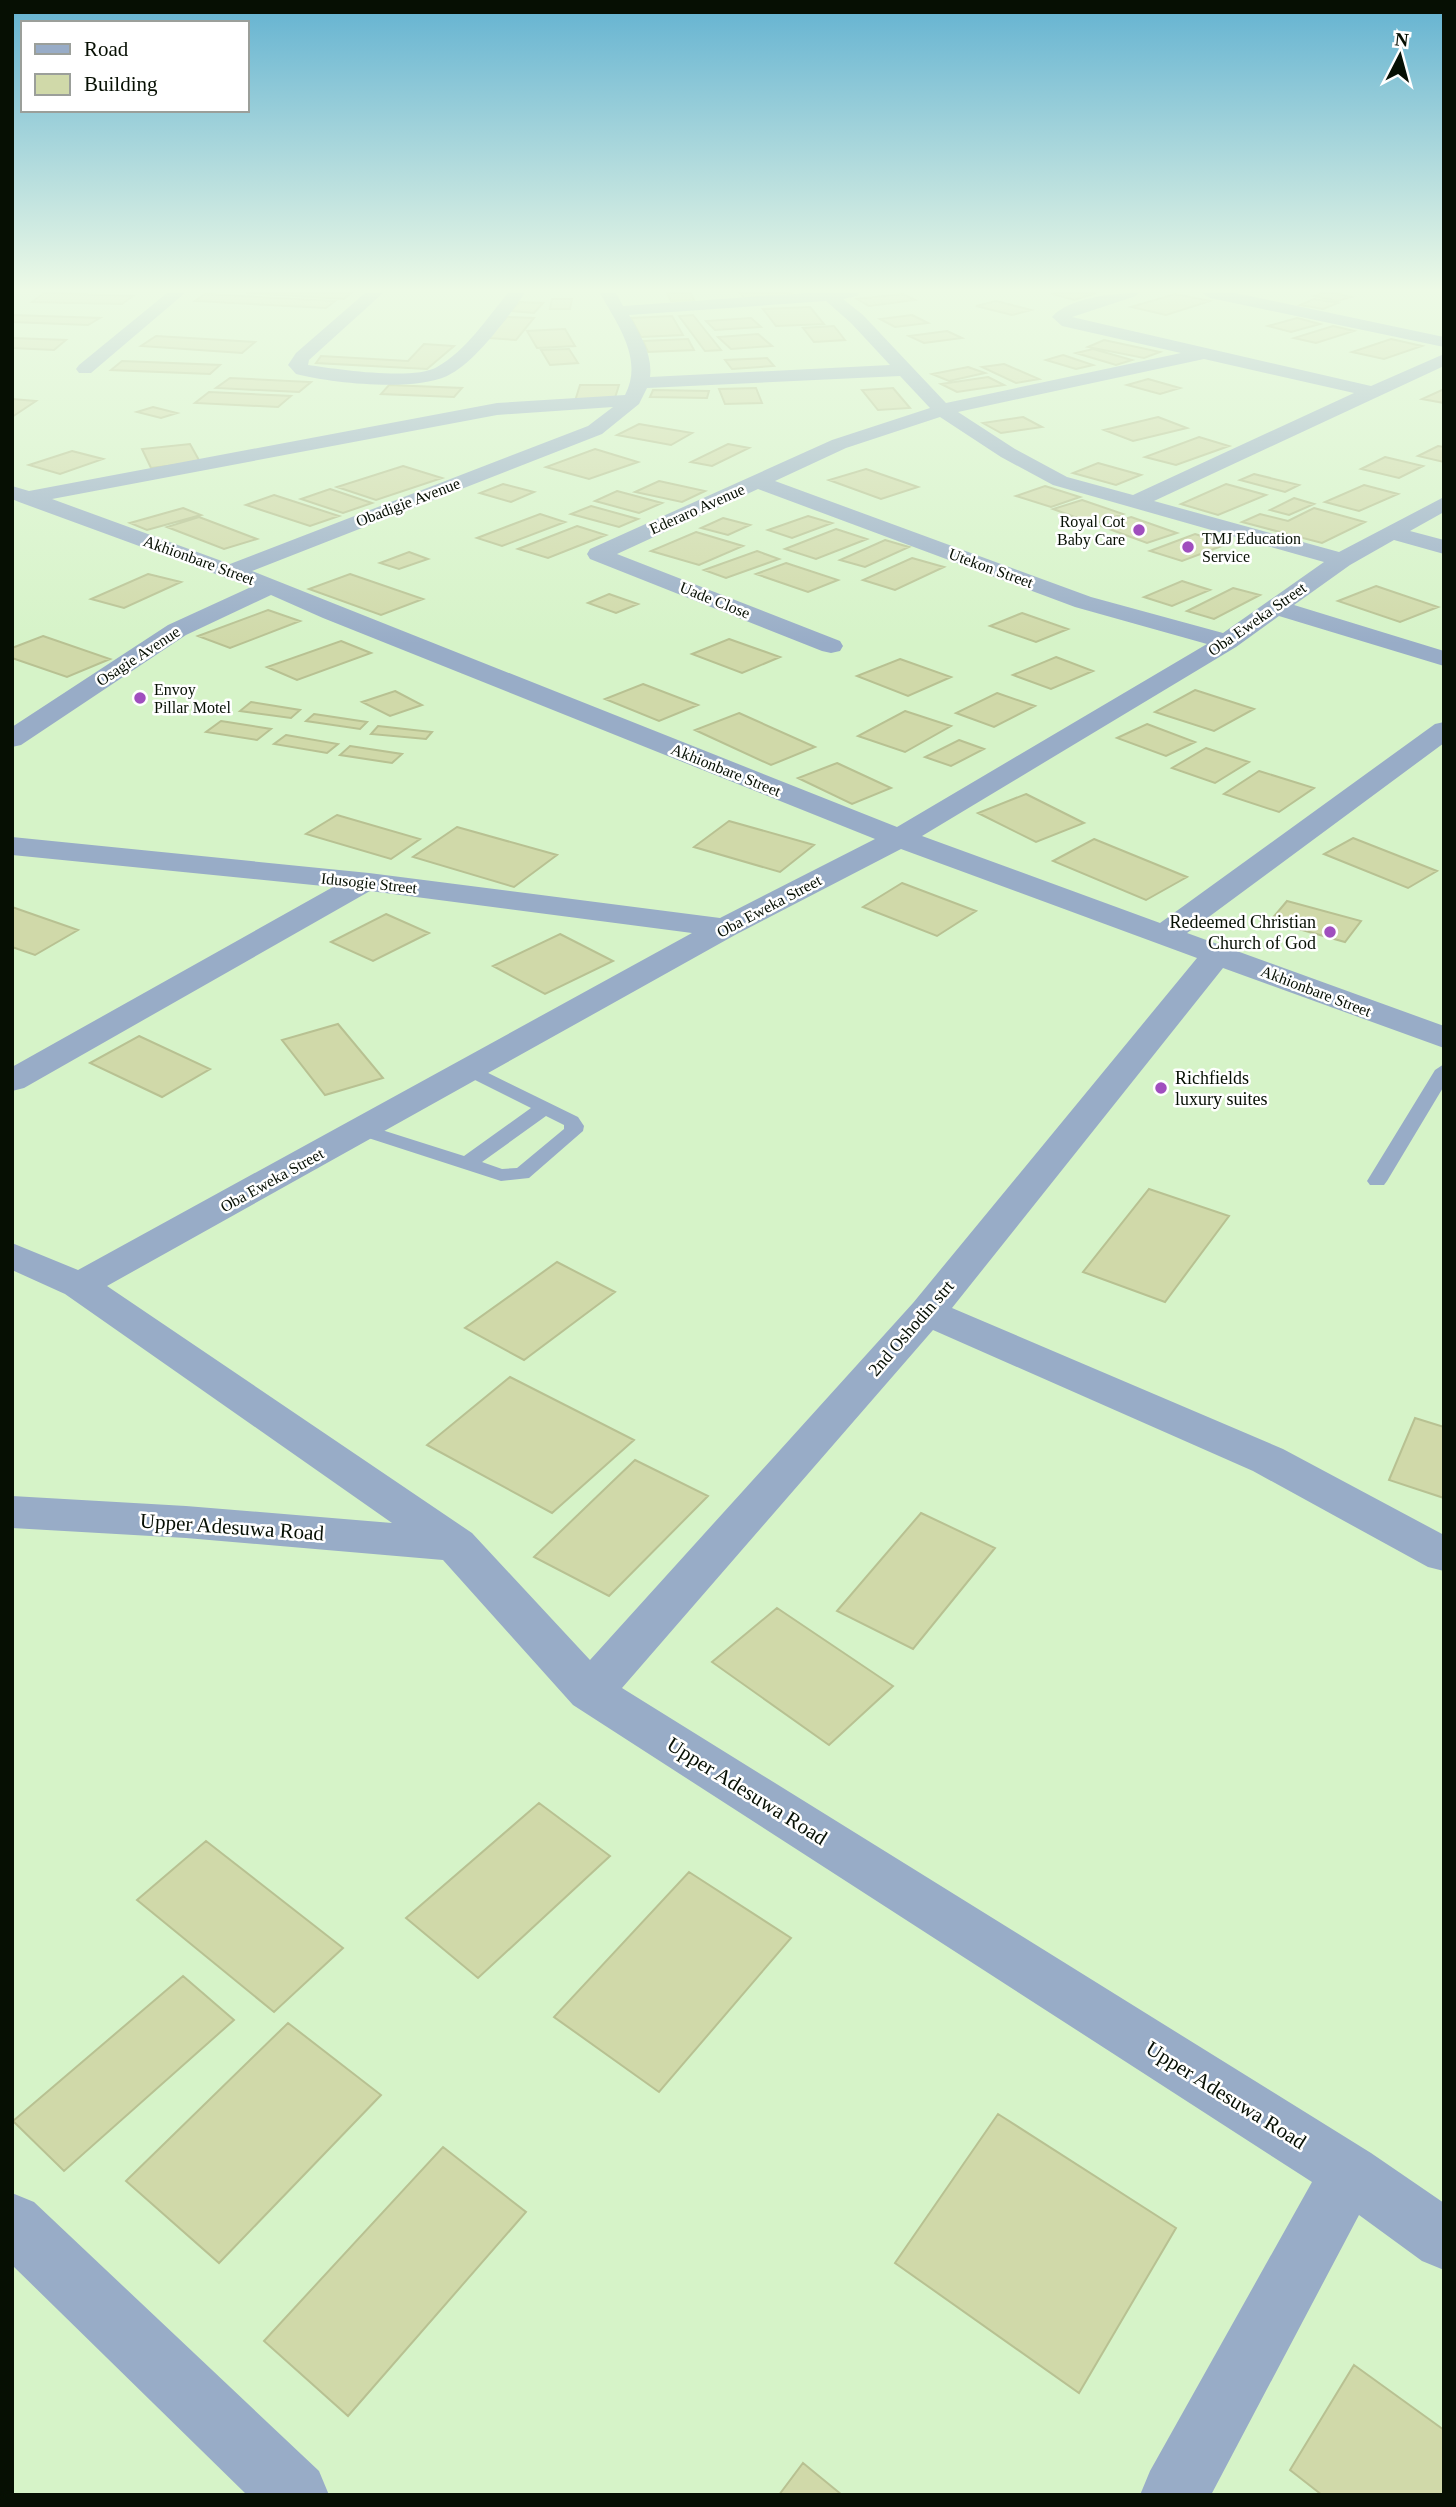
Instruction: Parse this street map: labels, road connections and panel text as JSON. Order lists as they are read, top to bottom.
{
  "streets": {
    "street": [
      "Obadigie Avenue",
      "Ederaro Avenue",
      "Akhionbare Street",
      "Utekon Street",
      "Uade Close",
      "Oba Eweka Street",
      "Osagie Avenue",
      "Idusogie Street",
      "2nd Oshodin strt",
      "Upper Adesuwa Road"
    ]
  },
  "crossings": [
    ["Obadigie Avenue", "Akhionbare Street"],
    ["Ederaro Avenue", "Utekon Street"],
    ["Ederaro Avenue", "Uade Close"],
    ["Akhionbare Street", "Oba Eweka Street"],
    ["Akhionbare Street", "Osagie Avenue"],
    ["Akhionbare Street", "2nd Oshodin strt"],
    ["Utekon Street", "Oba Eweka Street"],
    ["Oba Eweka Street", "Idusogie Street"],
    ["2nd Oshodin strt", "Upper Adesuwa Road"]
  ],
  "places": [
    "Royal Cot Baby Care",
    "TMJ Education Service",
    "Envoy Pillar Motel",
    "Redeemed Christian Church of God",
    "Richfields luxury suites"
  ],
  "legend": ["Road", "Building"],
  "north": "top"
}
